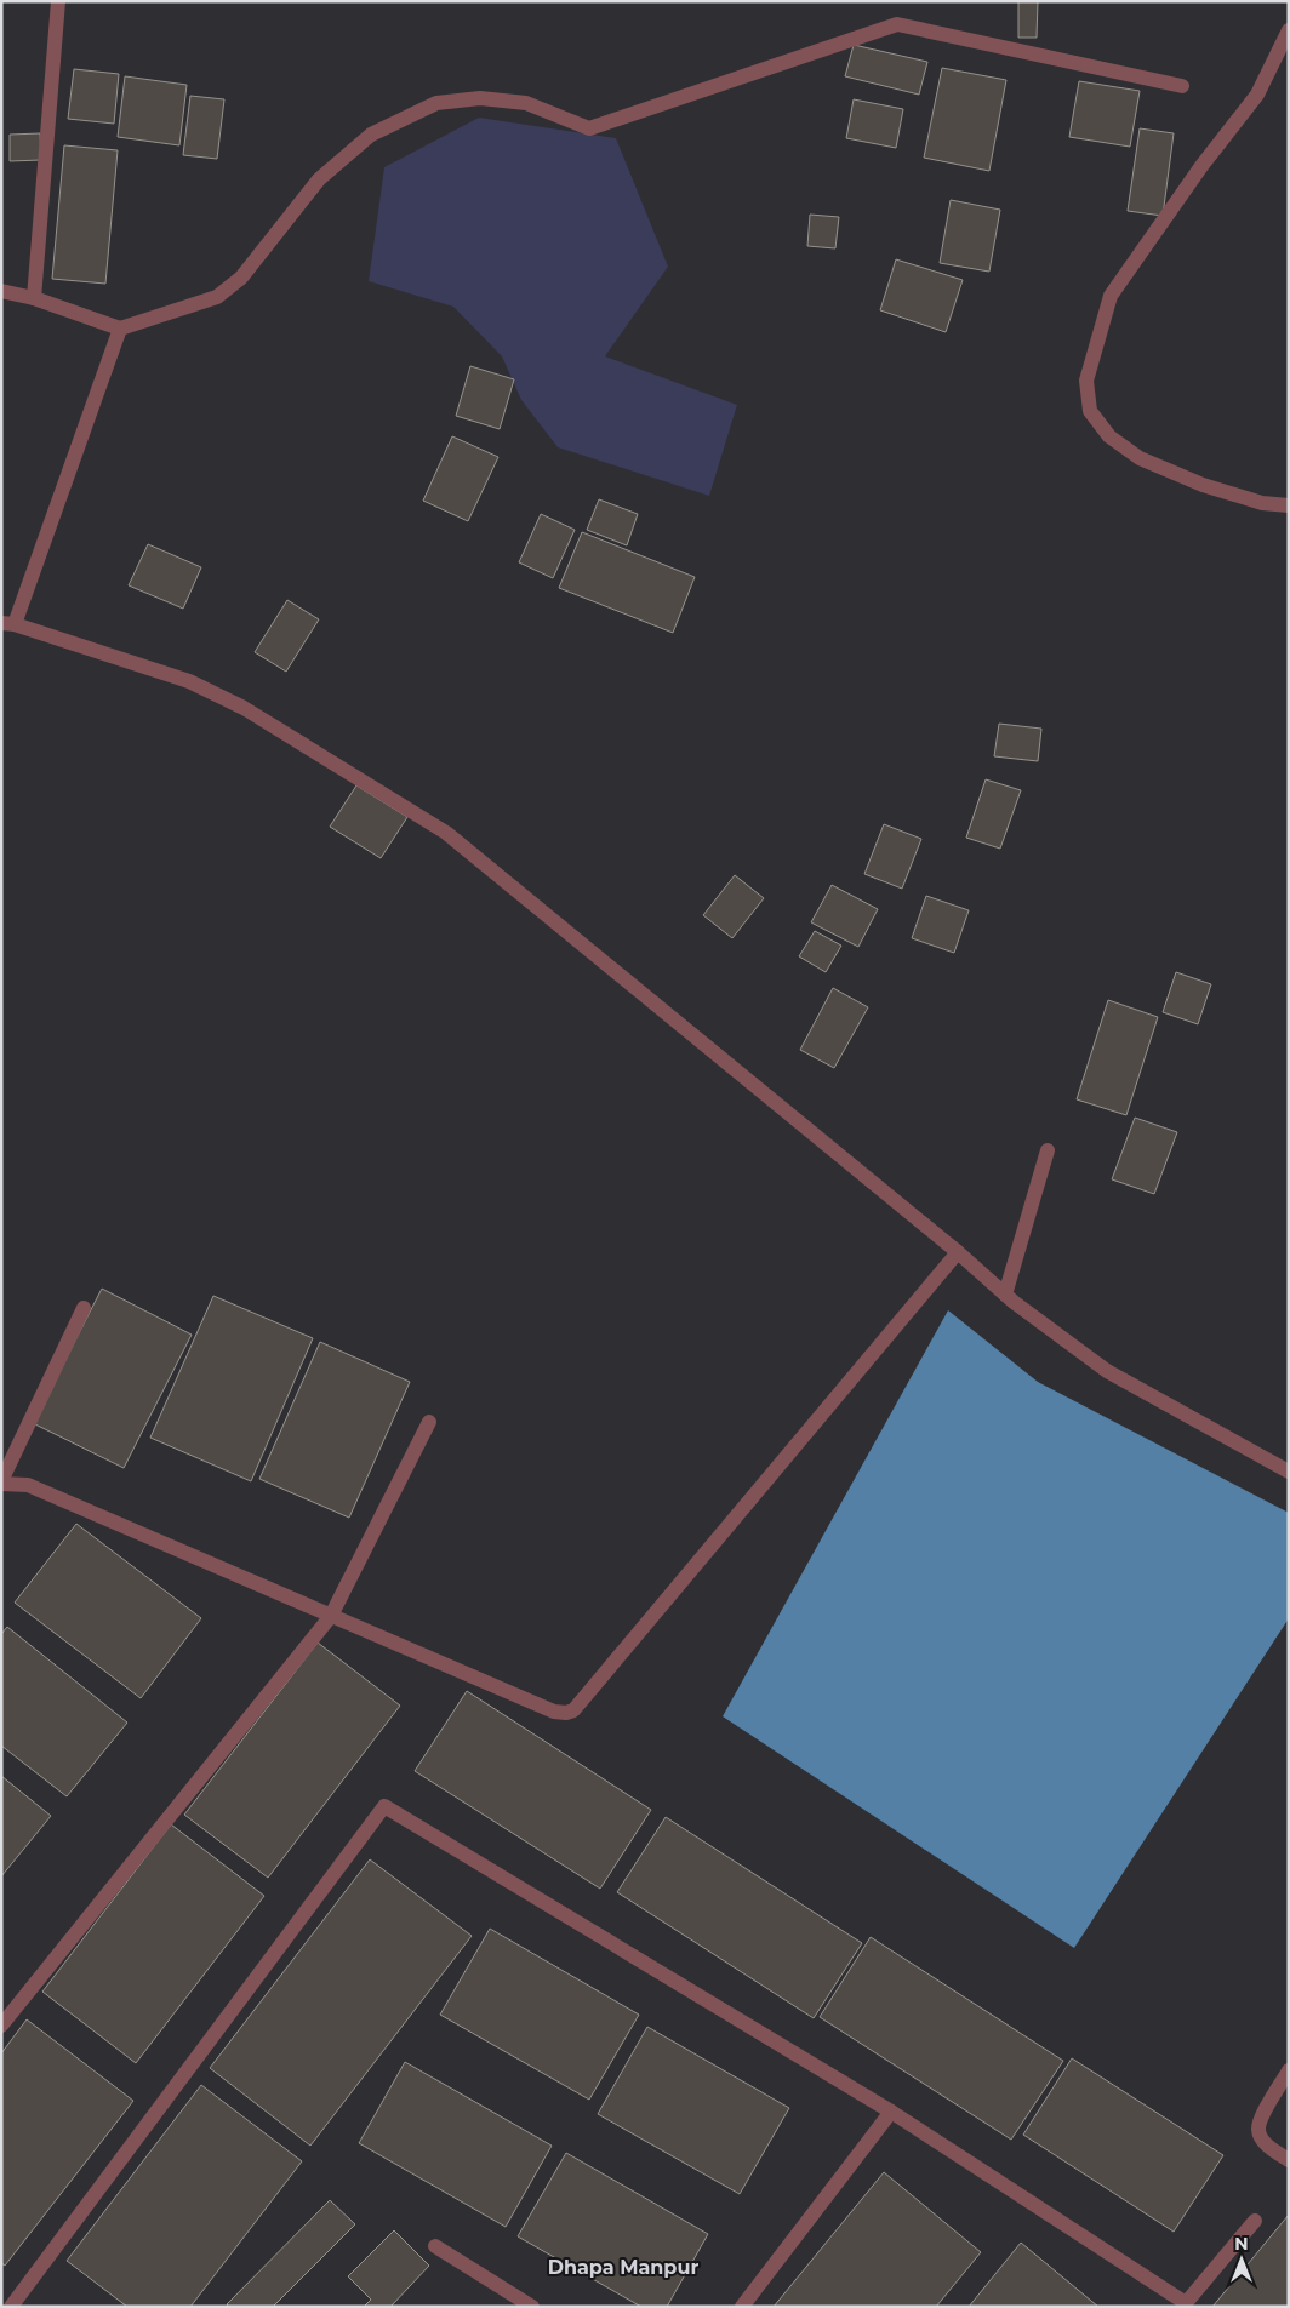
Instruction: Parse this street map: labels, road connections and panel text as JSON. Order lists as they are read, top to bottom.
{
  "districts": ["Dhapa Manpur"],
  "north": "top"
}
